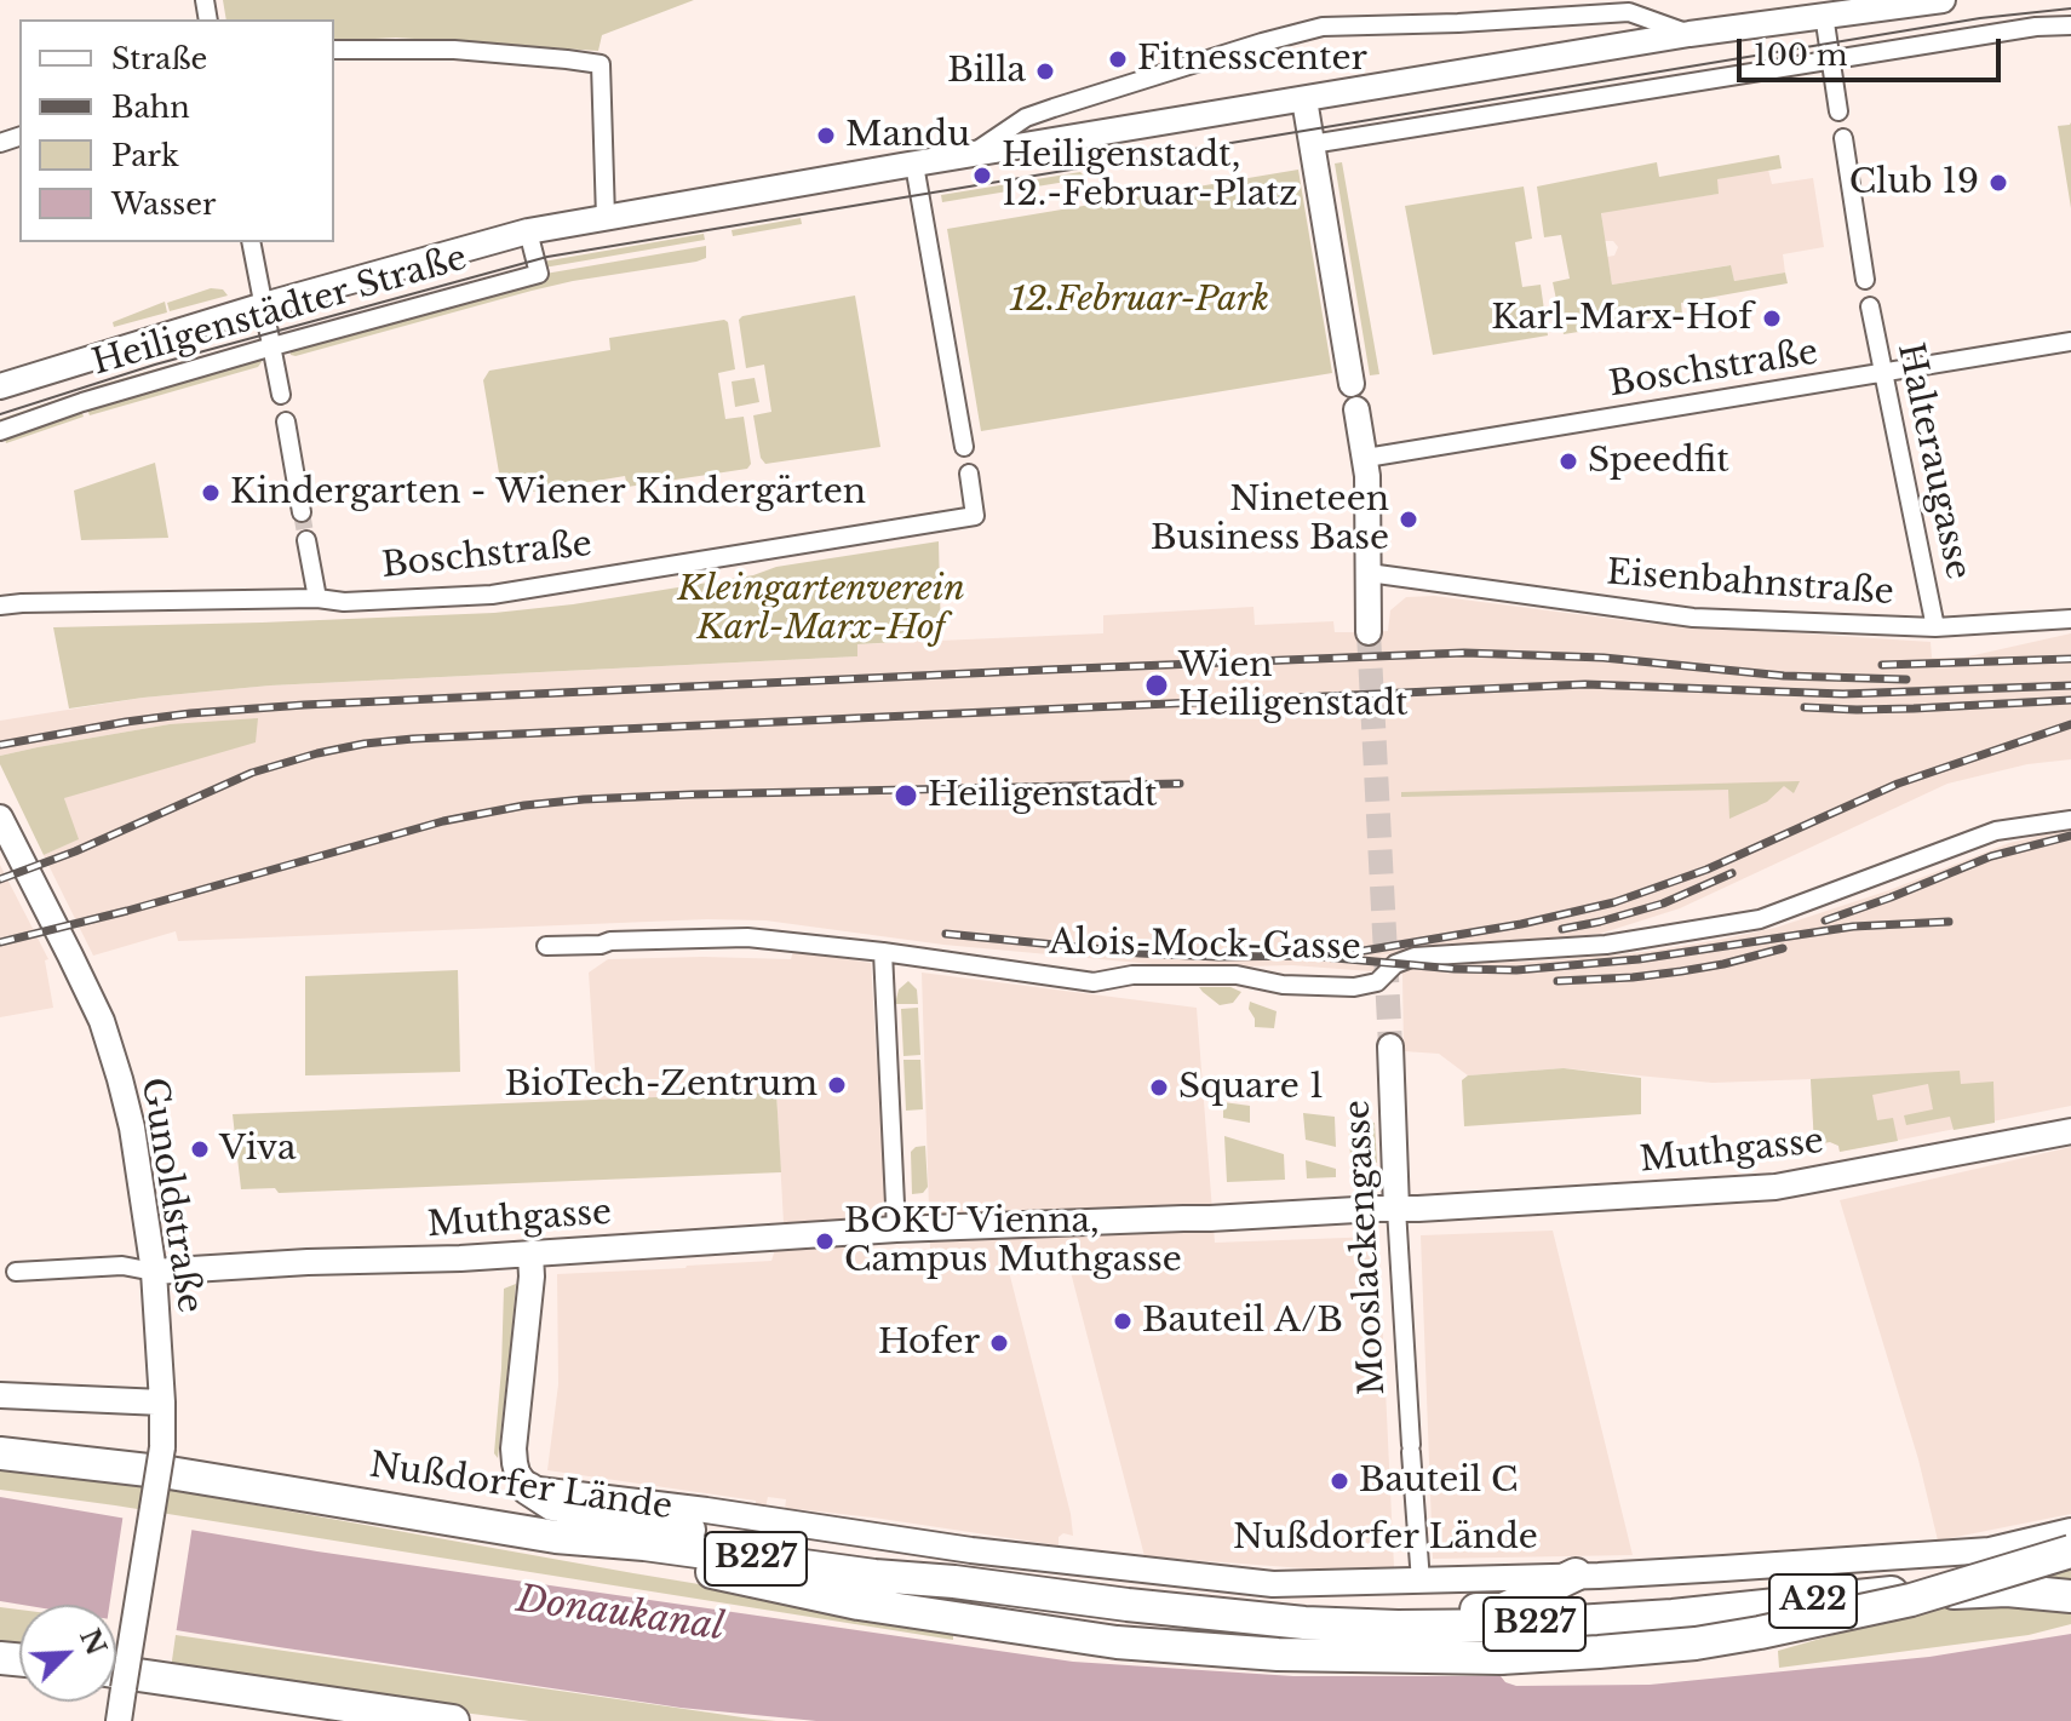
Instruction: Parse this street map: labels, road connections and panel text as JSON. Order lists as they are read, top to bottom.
{
  "streets": {
    "highway": ["Nußdorfer Lände", "B227", "A22"],
    "street": [
      "Heiligenstädter Straße",
      "Boschstraße",
      "Halteraugasse",
      "Eisenbahnstraße",
      "Alois-Mock-Gasse",
      "Muthgasse",
      "Gunoldstraße",
      "Mooslackengasse"
    ]
  },
  "crossings": [
    ["Boschstraße", "Halteraugasse"],
    ["Halteraugasse", "Eisenbahnstraße"],
    ["Muthgasse", "Gunoldstraße"],
    ["Muthgasse", "Mooslackengasse"],
    ["Gunoldstraße", "Nußdorfer Lände"],
    ["Gunoldstraße", "B227"],
    ["Mooslackengasse", "Nußdorfer Lände"],
    ["Nußdorfer Lände", "B227"],
    ["Nußdorfer Lände", "A22"]
  ],
  "water": ["Donaukanal"],
  "parks": ["12.Februar-Park", "Kleingartenverein Karl-Marx-Hof"],
  "places": [
    "Fitnesscenter",
    "Billa",
    "Mandu",
    "Heiligenstadt, 12.-Februar-Platz",
    "Club 19",
    "Karl-Marx-Hof",
    "Speedfit",
    "Kindergarten - Wiener Kindergärten",
    "Nineteen Business Base",
    "Wien Heiligenstadt",
    "Heiligenstadt",
    "BioTech-Zentrum",
    "Square 1",
    "Viva",
    "BOKU Vienna, Campus Muthgasse",
    "Bauteil A/B",
    "Hofer",
    "Bauteil C"
  ],
  "legend": [
    "Straße",
    "Bahn",
    "Park",
    "Wasser"
  ],
  "scale_bar": "100 m",
  "north": "top right"
}
